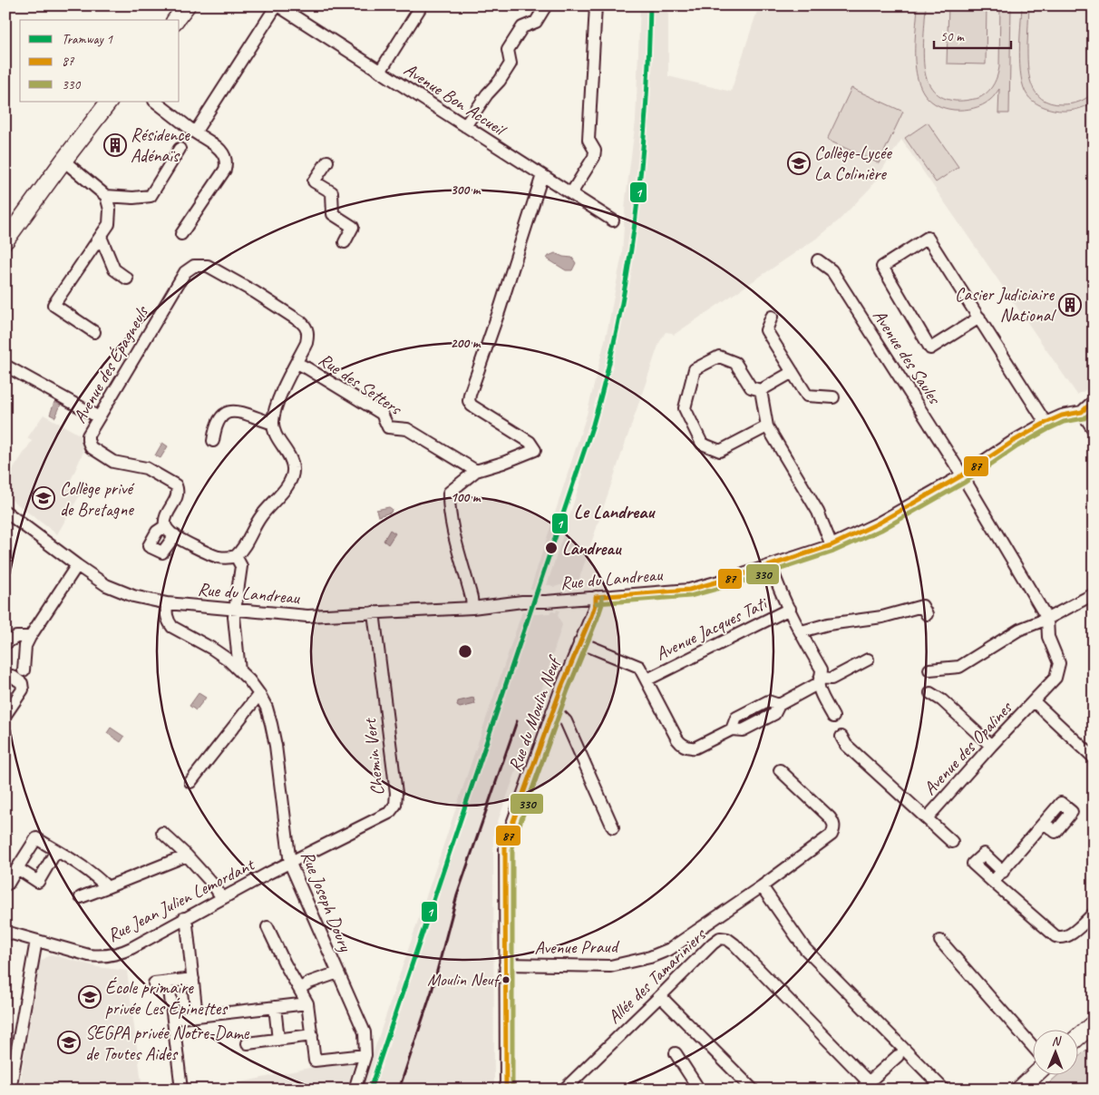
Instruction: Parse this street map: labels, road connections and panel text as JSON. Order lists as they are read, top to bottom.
{
  "streets": {
    "street": [
      "Avenue Bon Accueil",
      "Avenue des Saules",
      "Avenue des Épagneuls",
      "Rue des Setters",
      "Rue du Landreau",
      "Avenue Jacques Tati",
      "Rue du Moulin Neuf",
      "Avenue des Opalines",
      "Chemin Vert",
      "Rue Jean Julien Lemordant",
      "Rue Joseph Doury",
      "Avenue Praud",
      "Allée des Tamariniers"
    ]
  },
  "crossings": [
    ["Avenue des Saules", "Rue du Landreau"],
    ["Avenue des Saules", "Avenue des Opalines"],
    ["Avenue des Épagneuls", "Rue des Setters"],
    ["Rue du Landreau", "Rue du Moulin Neuf"],
    ["Rue du Landreau", "Chemin Vert"],
    ["Rue du Landreau", "Rue Joseph Doury"],
    ["Rue du Moulin Neuf", "Avenue Praud"],
    ["Chemin Vert", "Rue Jean Julien Lemordant"],
    ["Chemin Vert", "Rue Joseph Doury"],
    ["Rue Jean Julien Lemordant", "Rue Joseph Doury"]
  ],
  "districts": ["Le Landreau"],
  "places": {
    "building": ["Résidence Adénaïs", "Casier Judiciaire National"],
    "school or university": [
      "Collège-Lycée La Colinière",
      "Collège privé de Bretagne",
      "École primaire privée Les Épinettes",
      "SEGPA privée Notre-Dame de Toutes Aides"
    ],
    "other": ["Landreau", "Moulin Neuf"]
  },
  "lines": ["tram line 1", "transit line 87", "transit line 330"],
  "legend": ["Tramway 1", "87", "330"],
  "scale_bar": "50 m",
  "north": "top",
  "rings": ["300 m", "200 m", "100 m"]
}
